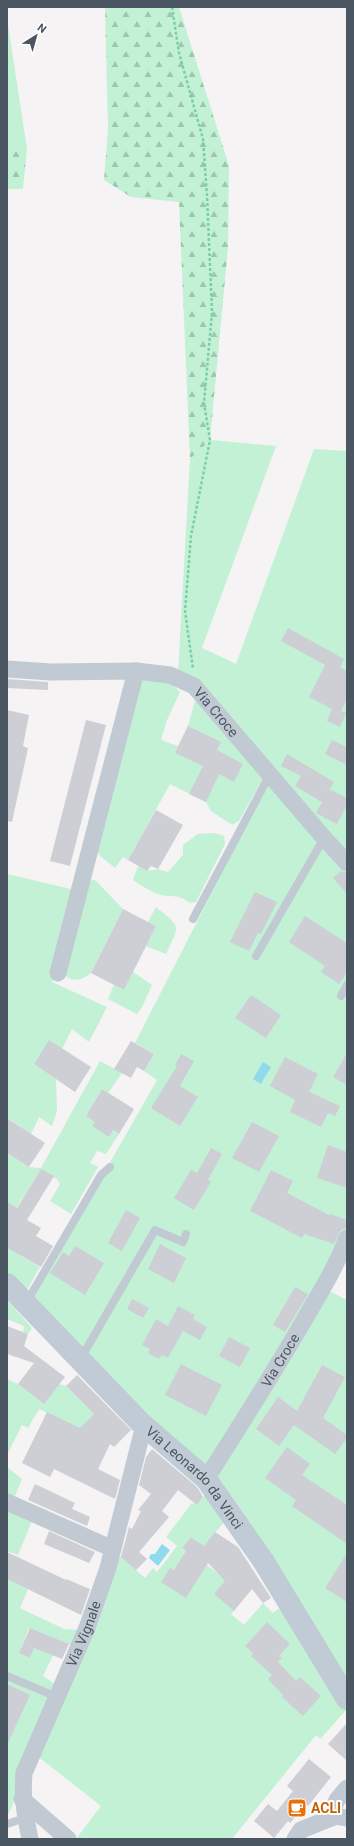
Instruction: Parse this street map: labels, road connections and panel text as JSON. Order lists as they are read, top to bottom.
{
  "streets": {
    "street": ["Via Croce", "Via Leonardo da Vinci", "Via Vignale"]
  },
  "crossings": [
    ["Via Croce", "Via Leonardo da Vinci"],
    ["Via Leonardo da Vinci", "Via Vignale"]
  ],
  "places": {
    "cafe": ["ACLI"]
  },
  "north": "top right"
}
